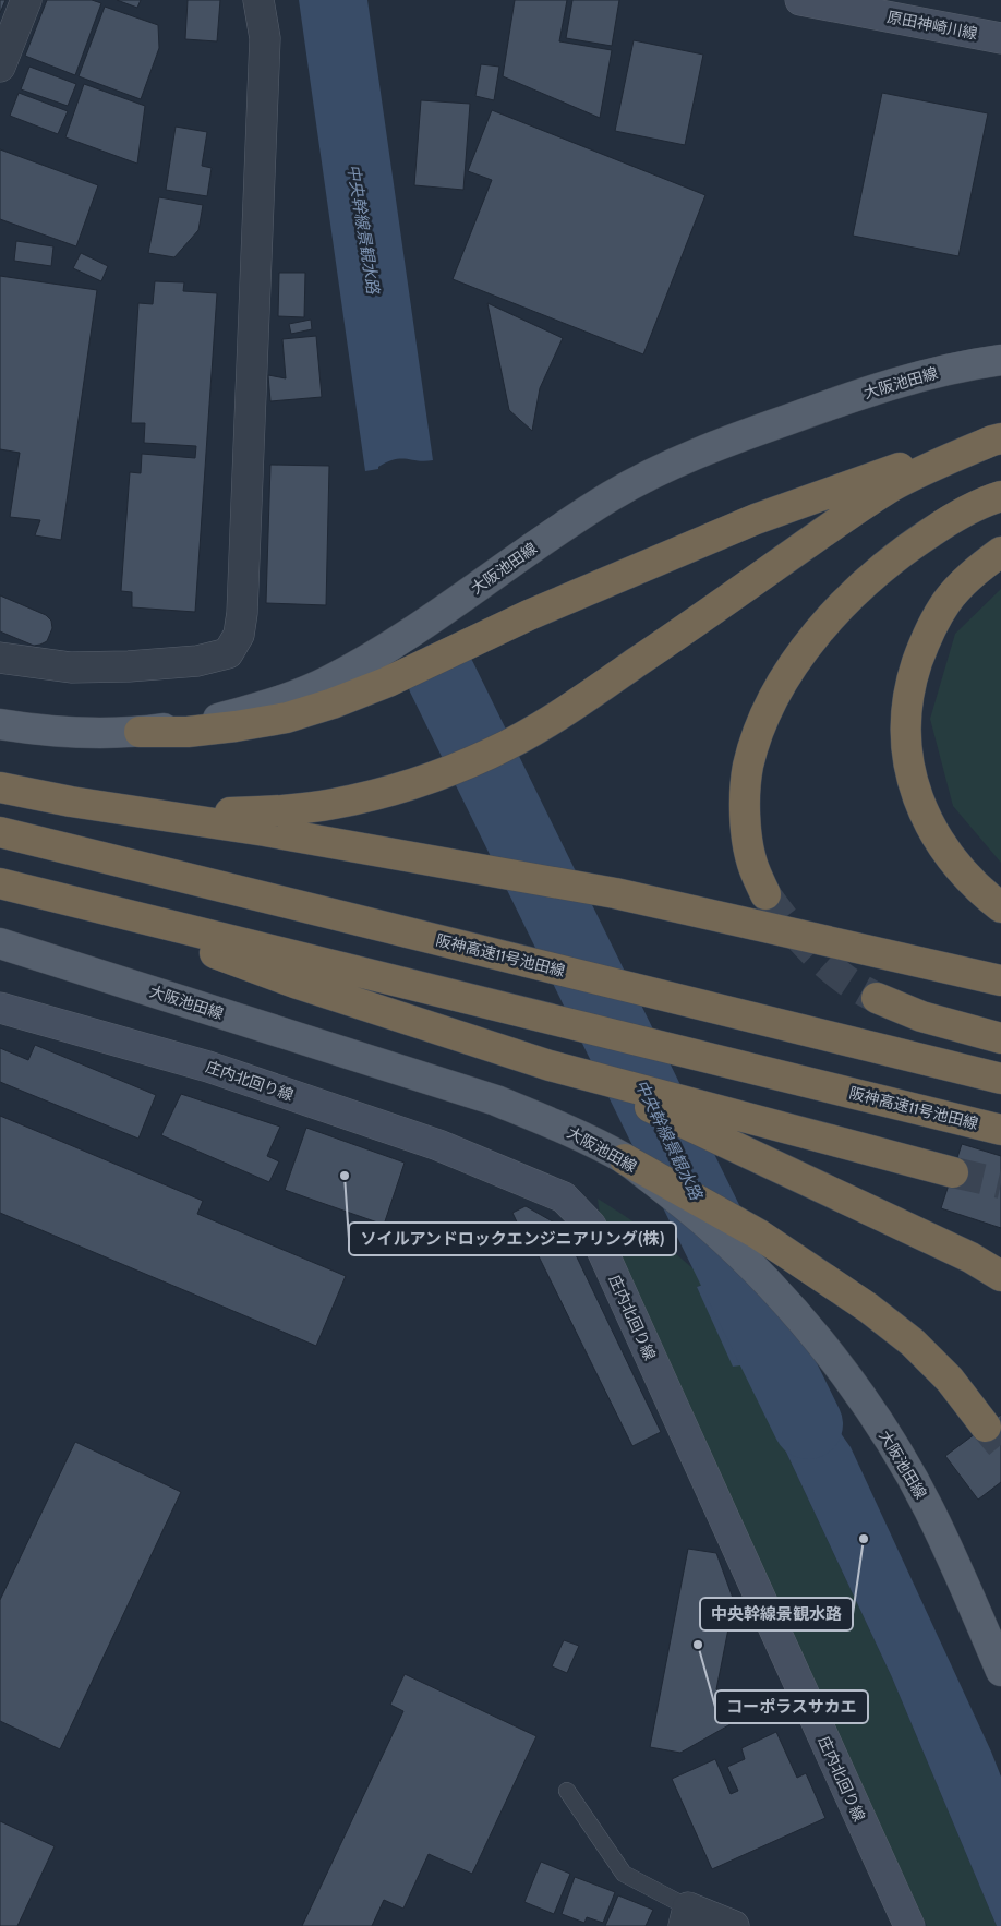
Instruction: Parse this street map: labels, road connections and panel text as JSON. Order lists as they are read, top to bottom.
{
  "streets": {
    "highway": ["阪神高速11号池田線"],
    "main road": ["大阪池田線"],
    "street": ["原田神崎川線", "庄内北回り線"]
  },
  "water": ["中央幹線景観水路"],
  "places": ["ソイルアンドロックエンジニアリング(株)", "中央幹線景観水路", "コーポラスサカエ"]
}
